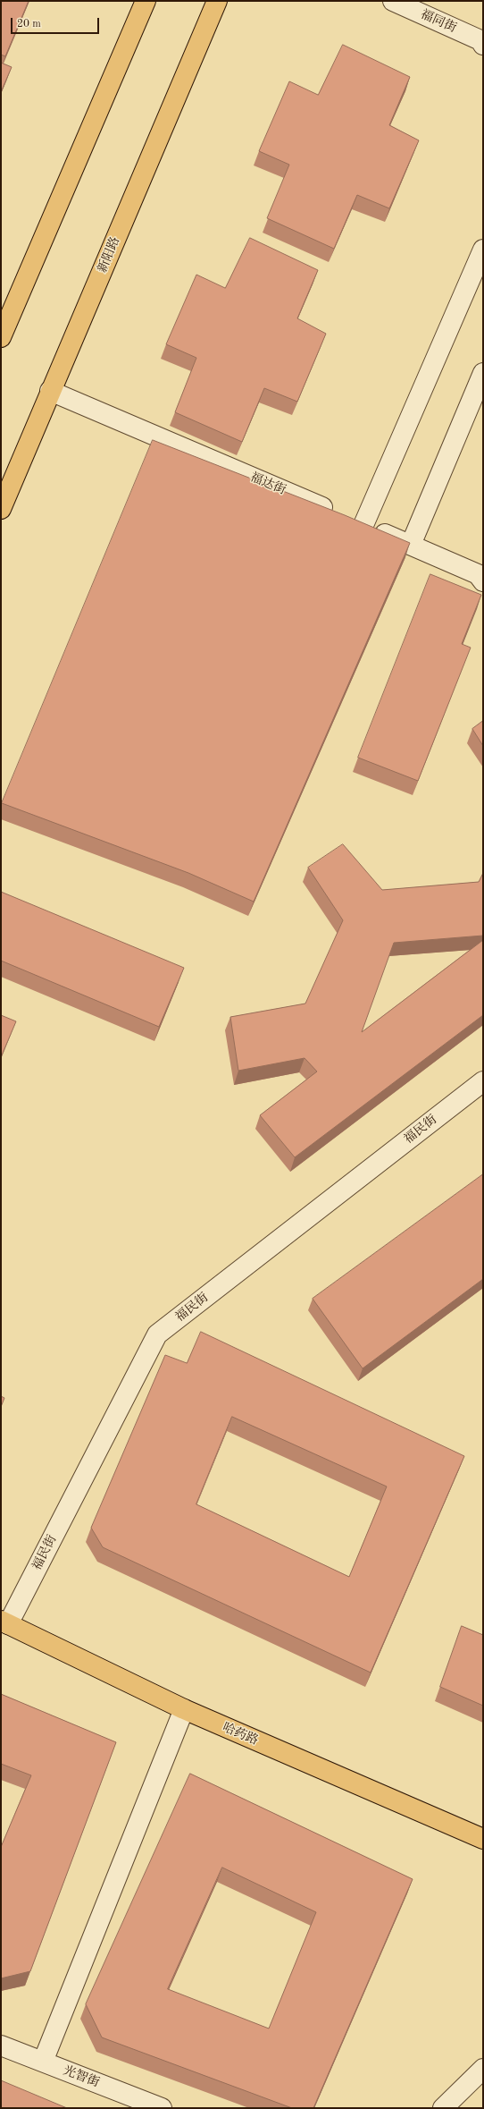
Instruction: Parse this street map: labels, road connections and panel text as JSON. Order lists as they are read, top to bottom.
{
  "streets": {
    "main road": ["新阳路", "哈药路"],
    "street": [
      "福同街",
      "福达街",
      "福民街",
      "光智街"
    ]
  },
  "crossings": [
    ["新阳路", "福达街"],
    ["福民街", "哈药路"]
  ],
  "scale_bar": "20 m"
}
